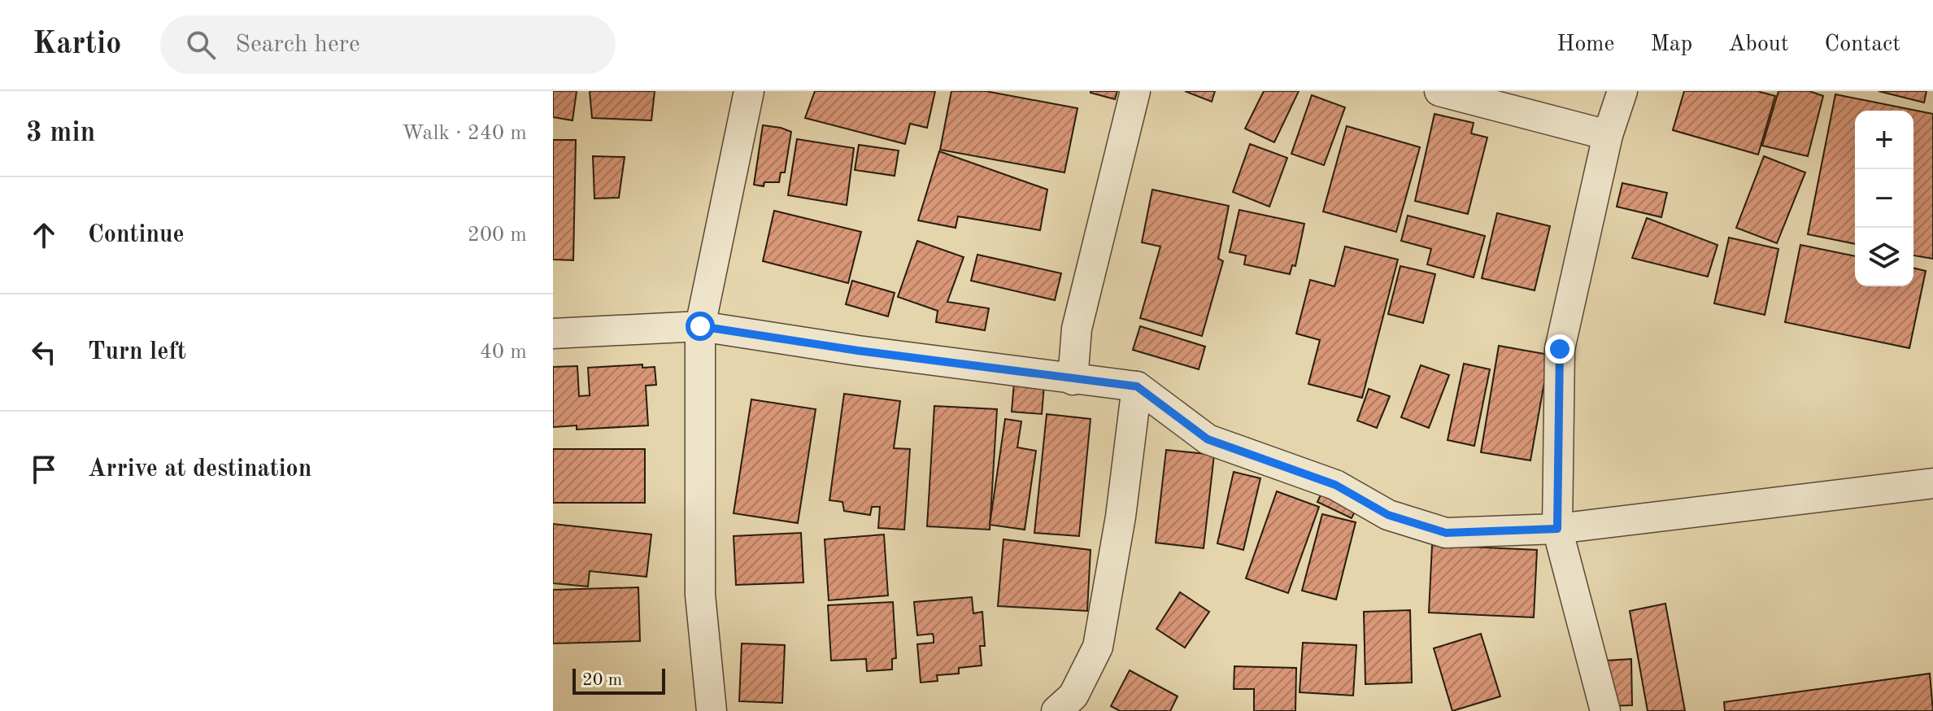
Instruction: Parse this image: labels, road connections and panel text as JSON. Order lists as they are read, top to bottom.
{
  "scale_bar": "20 m",
  "page": {
    "header": "Kartio",
    "search": "Search here",
    "nav": [
      "Home",
      "Map",
      "About",
      "Contact"
    ],
    "heading": ["3 min", "Walk · 240 m"],
    "map_buttons": ["+", "−"],
    "list": [
      ["Continue", "200 m"],
      ["Turn left", "40 m"],
      "Arrive at destination"
    ],
    "scale": "20 m"
  }
}
